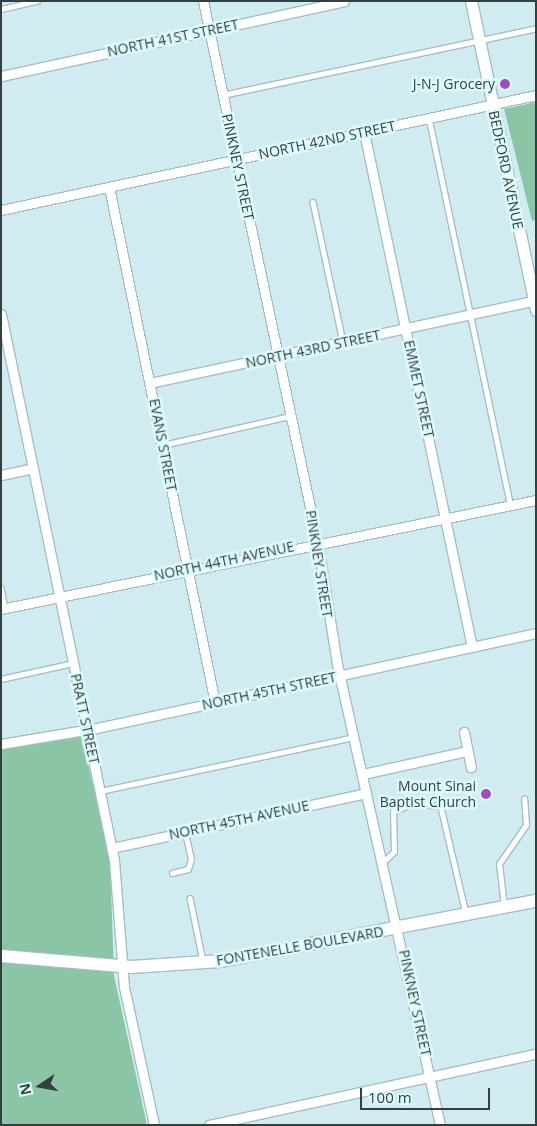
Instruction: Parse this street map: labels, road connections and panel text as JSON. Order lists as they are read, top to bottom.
{
  "streets": {
    "main road": ["FONTENELLE BOULEVARD"],
    "street": [
      "NORTH 41ST STREET",
      "NORTH 42ND STREET",
      "PINKNEY STREET",
      "BEDFORD AVENUE",
      "NORTH 43RD STREET",
      "EMMET STREET",
      "EVANS STREET",
      "NORTH 44TH AVENUE",
      "NORTH 45TH STREET",
      "PRATT STREET",
      "NORTH 45TH AVENUE"
    ]
  },
  "crossings": [
    ["NORTH 41ST STREET", "PINKNEY STREET"],
    ["NORTH 42ND STREET", "PINKNEY STREET"],
    ["NORTH 42ND STREET", "BEDFORD AVENUE"],
    ["NORTH 42ND STREET", "EMMET STREET"],
    ["NORTH 42ND STREET", "EVANS STREET"],
    ["PINKNEY STREET", "NORTH 43RD STREET"],
    ["PINKNEY STREET", "NORTH 44TH AVENUE"],
    ["PINKNEY STREET", "NORTH 45TH STREET"],
    ["PINKNEY STREET", "NORTH 45TH AVENUE"],
    ["PINKNEY STREET", "FONTENELLE BOULEVARD"],
    ["BEDFORD AVENUE", "NORTH 43RD STREET"],
    ["NORTH 43RD STREET", "EMMET STREET"],
    ["NORTH 43RD STREET", "EVANS STREET"],
    ["EMMET STREET", "NORTH 44TH AVENUE"],
    ["EMMET STREET", "NORTH 45TH STREET"],
    ["EVANS STREET", "NORTH 44TH AVENUE"],
    ["EVANS STREET", "NORTH 45TH STREET"],
    ["NORTH 44TH AVENUE", "PRATT STREET"],
    ["NORTH 45TH STREET", "PRATT STREET"],
    ["PRATT STREET", "NORTH 45TH AVENUE"],
    ["PRATT STREET", "FONTENELLE BOULEVARD"]
  ],
  "places": ["J-N-J Grocery", "Mount Sinai Baptist Church"],
  "scale_bar": "100 m",
  "north": "left"
}
